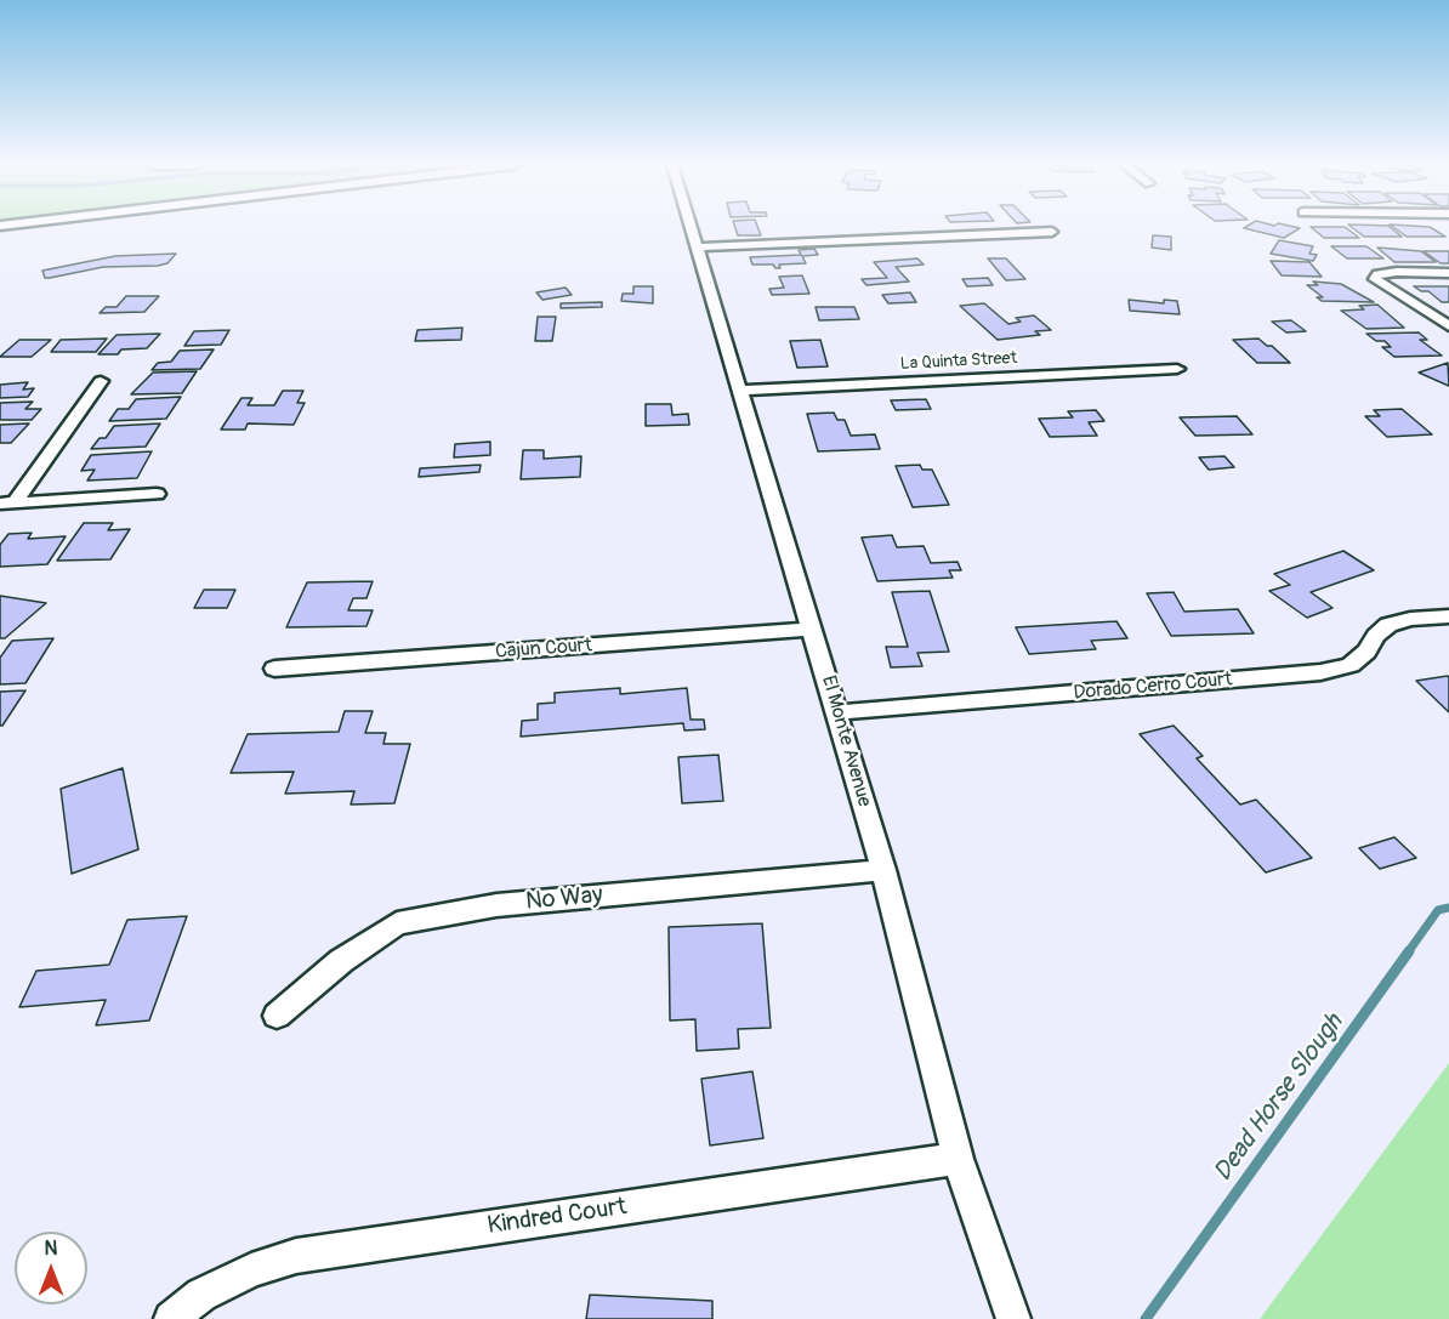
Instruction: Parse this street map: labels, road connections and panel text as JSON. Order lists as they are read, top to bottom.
{
  "streets": {
    "street": [
      "La Quinta Street",
      "Cajun Court",
      "Dorado Cerro Court",
      "El Monte Avenue",
      "No Way",
      "Kindred Court"
    ]
  },
  "crossings": [
    ["La Quinta Street", "El Monte Avenue"],
    ["Cajun Court", "El Monte Avenue"],
    ["Dorado Cerro Court", "El Monte Avenue"],
    ["El Monte Avenue", "No Way"],
    ["El Monte Avenue", "Kindred Court"]
  ],
  "water": ["Dead Horse Slough"],
  "north": "top"
}
